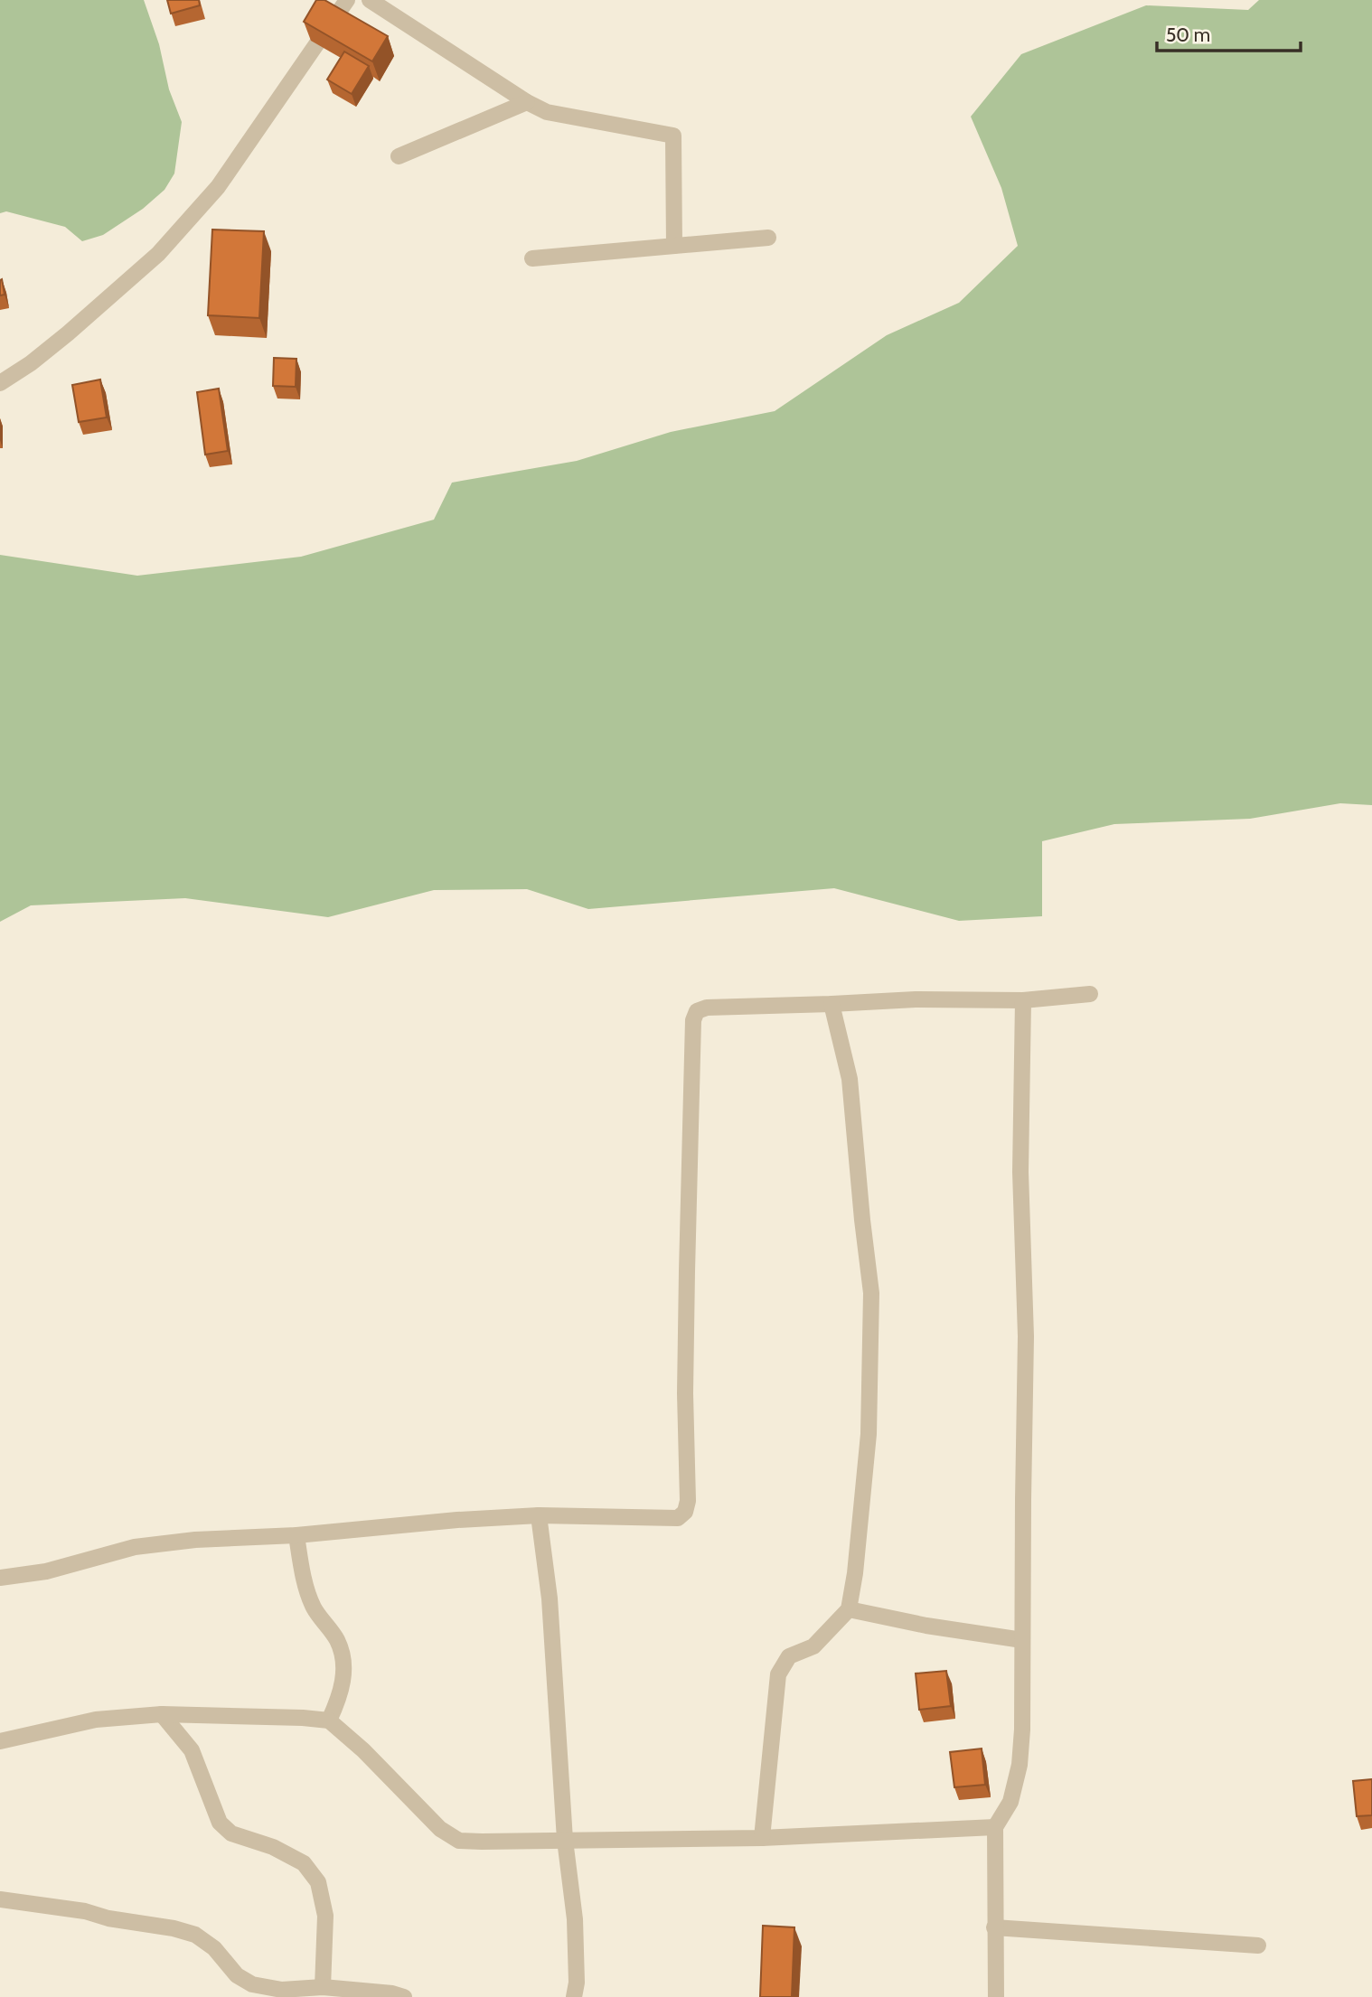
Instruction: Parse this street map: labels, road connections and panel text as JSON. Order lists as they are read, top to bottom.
{
  "scale_bar": "50 m"
}
